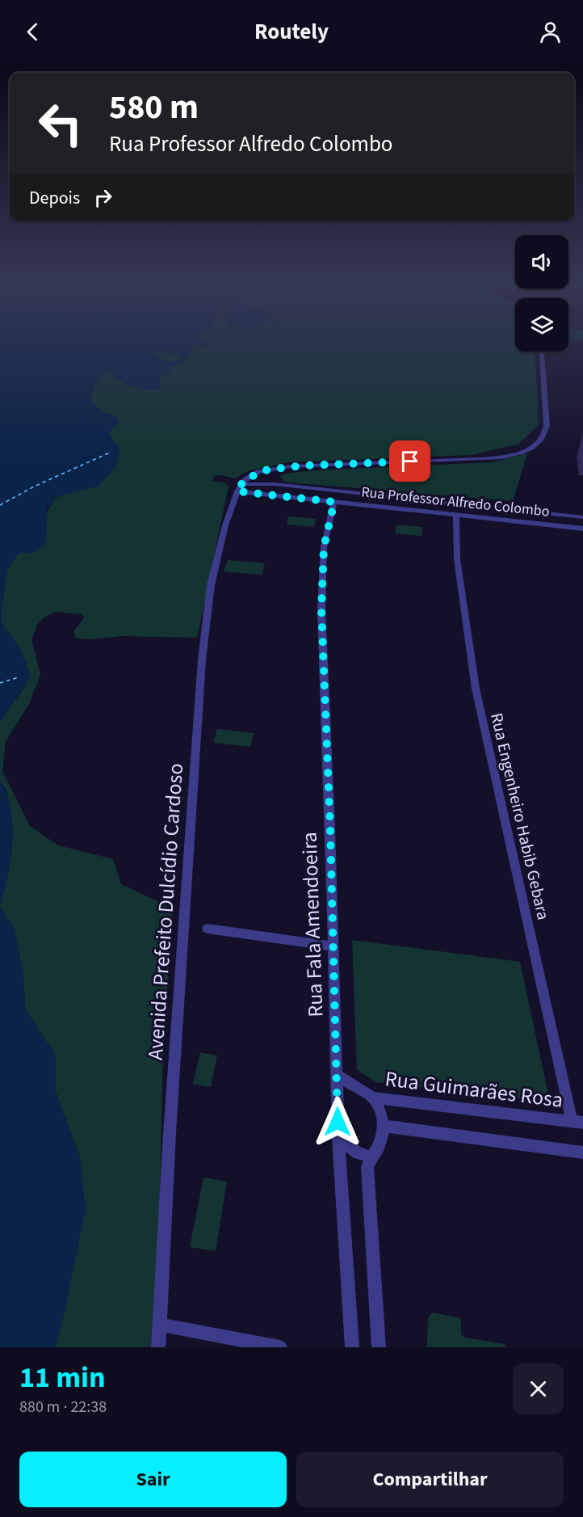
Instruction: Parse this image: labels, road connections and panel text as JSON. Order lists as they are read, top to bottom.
{
  "streets": {
    "street": [
      "Rua Professor Alfredo Colombo",
      "Rua Engenheiro Habib Gebara",
      "Avenida Prefeito Dulcídio Cardoso",
      "Rua Fala Amendoeira",
      "Rua Guimarães Rosa"
    ]
  },
  "crossings": [
    ["Rua Professor Alfredo Colombo", "Rua Engenheiro Habib Gebara"],
    ["Rua Professor Alfredo Colombo", "Avenida Prefeito Dulcídio Cardoso"],
    ["Rua Professor Alfredo Colombo", "Rua Fala Amendoeira"],
    ["Rua Engenheiro Habib Gebara", "Rua Guimarães Rosa"],
    ["Rua Fala Amendoeira", "Rua Guimarães Rosa"]
  ],
  "page": {
    "header": "Routely",
    "turn": ["580 m", "Rua Professor Alfredo Colombo"],
    "then": "Depois",
    "heading": ["11 min", "880 m · 22:38"],
    "buttons": ["Sair", "Compartilhar"]
  }
}
